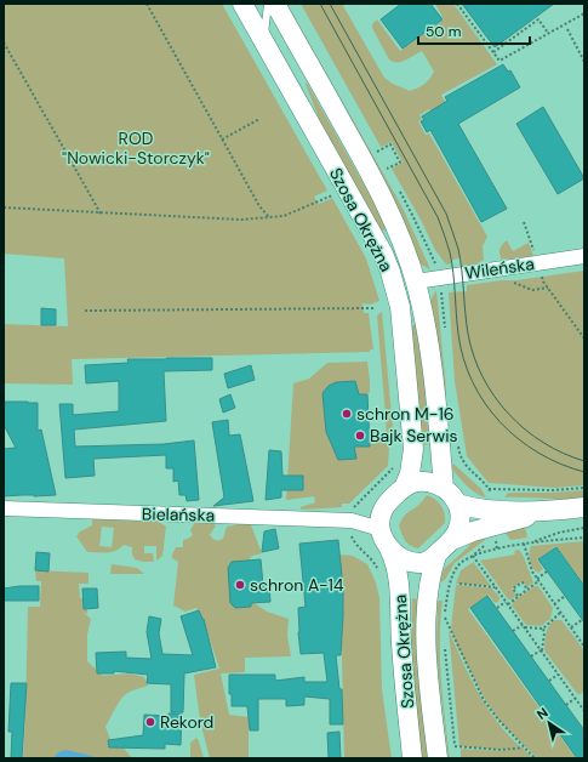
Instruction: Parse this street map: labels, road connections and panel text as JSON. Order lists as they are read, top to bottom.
{
  "streets": {
    "street": ["Szosa Okrężna", "Wileńska", "Bielańska"]
  },
  "crossings": [
    ["Szosa Okrężna", "Wileńska"],
    ["Szosa Okrężna", "Bielańska"]
  ],
  "parks": ["ROD \"Nowicki-Storczyk\""],
  "places": [
    "schron M-16",
    "Bajk Serwis",
    "schron A-14",
    "Rekord"
  ],
  "scale_bar": "50 m",
  "north": "top left"
}
